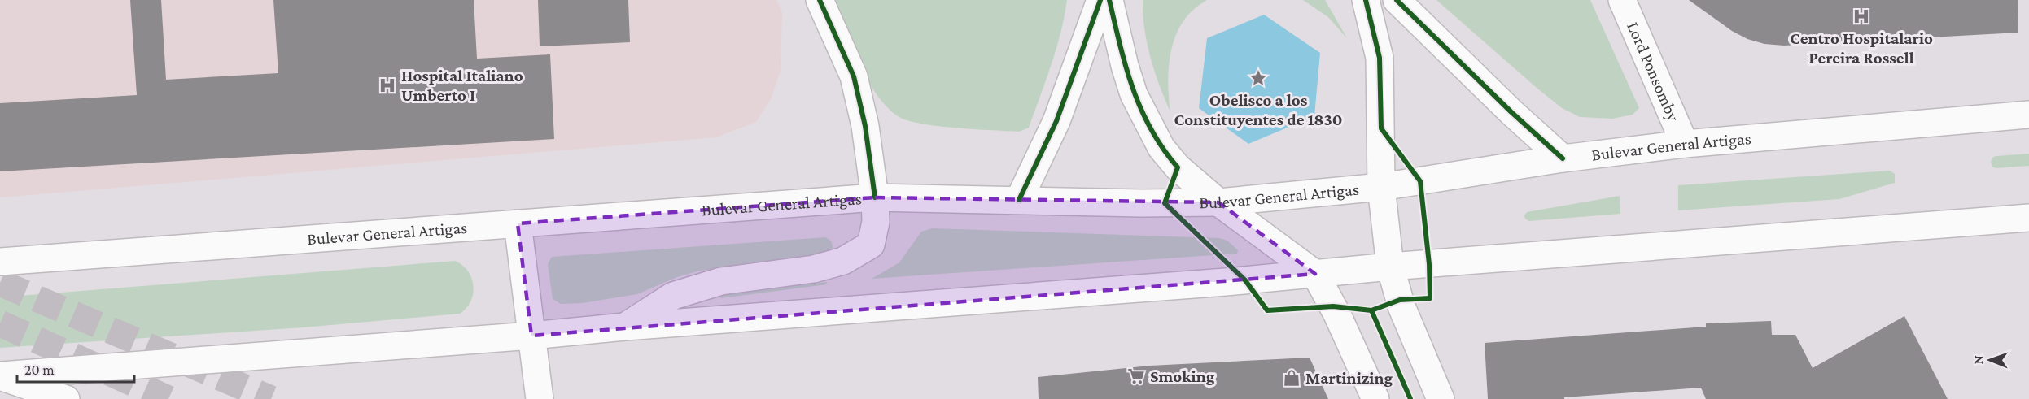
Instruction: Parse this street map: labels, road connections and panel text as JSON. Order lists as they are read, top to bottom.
{
  "streets": {
    "main road": ["Lord Ponsomby", "Bulevar General Artigas"]
  },
  "crossings": [
    ["Lord Ponsomby", "Bulevar General Artigas"]
  ],
  "places": {
    "hospital": ["Centro Hospitalario Pereira Rossell", "Hospital Italiano Umberto I"],
    "place": ["Obelisco a los Constituyentes de 1830"],
    "supermarket": ["Smoking"],
    "shop": ["Martinizing"]
  },
  "scale_bar": "20 m",
  "north": "left"
}
